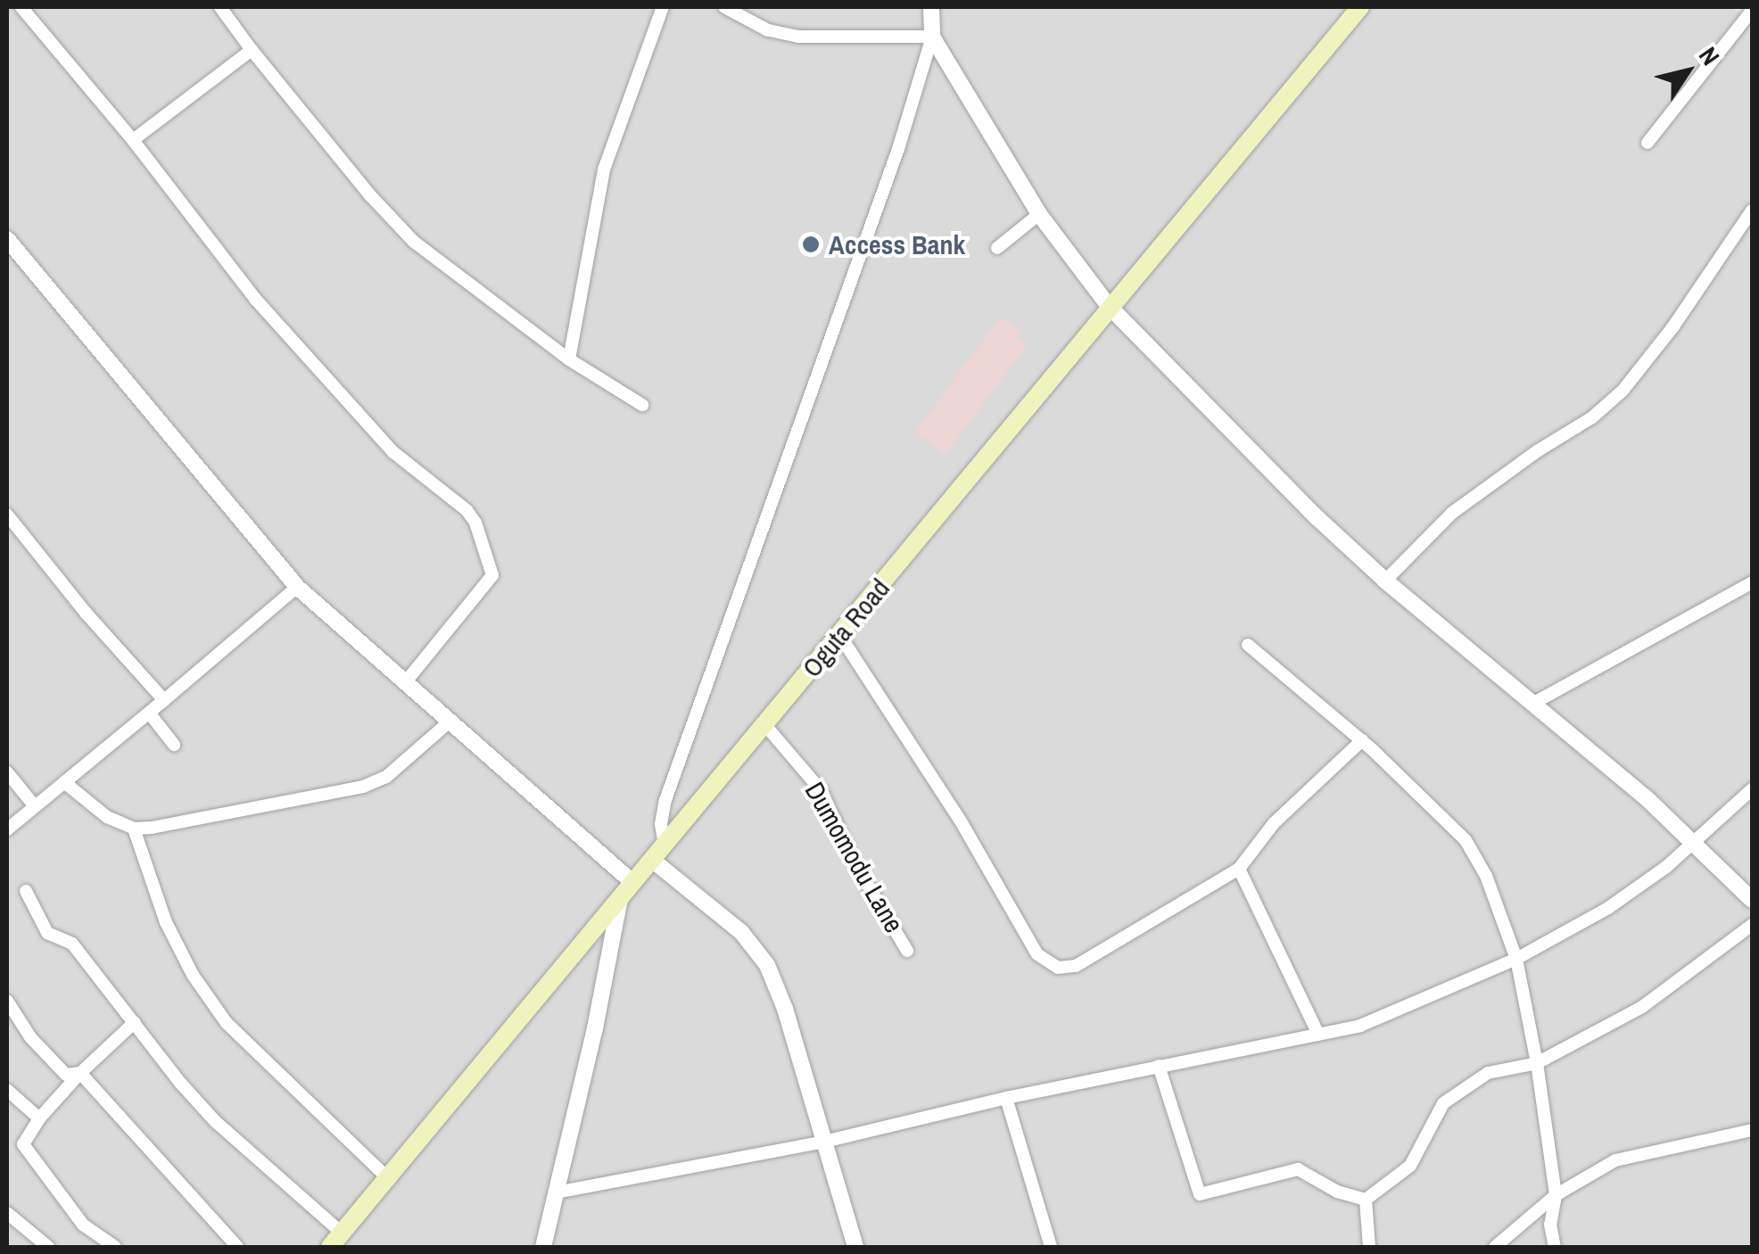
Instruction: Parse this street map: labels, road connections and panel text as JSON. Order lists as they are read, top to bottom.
{
  "streets": {
    "main road": ["Oguta Road"],
    "street": ["Dumomodu Lane"]
  },
  "crossings": [
    ["Oguta Road", "Dumomodu Lane"]
  ],
  "places": ["Access Bank"],
  "north": "top right"
}
